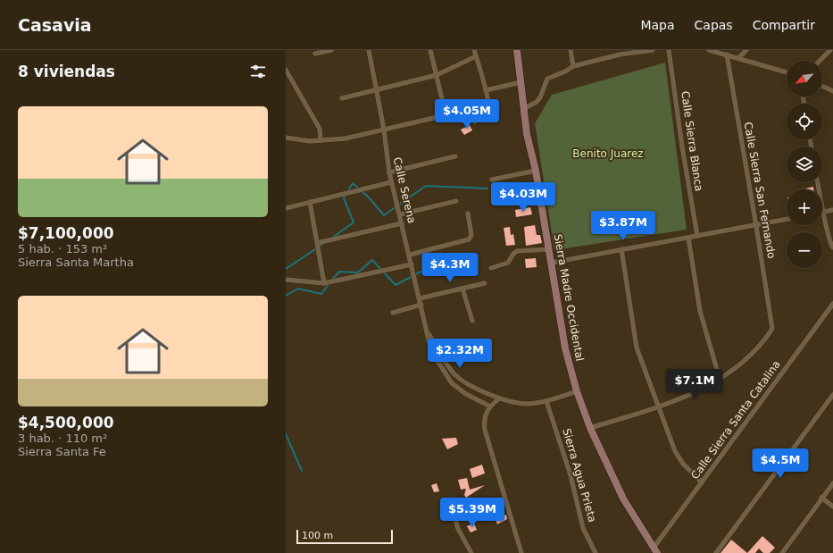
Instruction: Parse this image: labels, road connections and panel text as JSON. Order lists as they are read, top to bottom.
{
  "streets": {
    "street": [
      "Calle Sierra Blanca",
      "Calle Serena",
      "Calle Sierra San Fernando",
      "Sierra Madre Occidental",
      "Calle Sierra Santa Catalina",
      "Sierra Agua Prieta"
    ]
  },
  "crossings": [
    ["Calle Serena", "Sierra Madre Occidental"],
    ["Calle Serena", "Sierra Agua Prieta"],
    ["Sierra Madre Occidental", "Calle Sierra Santa Catalina"]
  ],
  "parks": ["Benito Juarez"],
  "scale_bar": "100 m",
  "north": "bottom left",
  "page": {
    "header": "Casavia",
    "nav": ["Mapa", "Capas", "Compartir"],
    "heading": "8 viviendas",
    "map_buttons": ["+", "−"],
    "list": [
      {
        "name": "$7,100,000",
        "note": "5 hab. · 153 m² · Sierra Santa Martha"
      },
      {
        "name": "$4,500,000",
        "note": "3 hab. · 110 m² · Sierra Santa Fe"
      }
    ],
    "price": [
      "$4.05M",
      "$4.03M",
      "$3.87M",
      "$4.3M",
      "$2.32M",
      "$7.1M",
      "$4.5M",
      "$5.39M"
    ],
    "scale": "100 m"
  }
}
